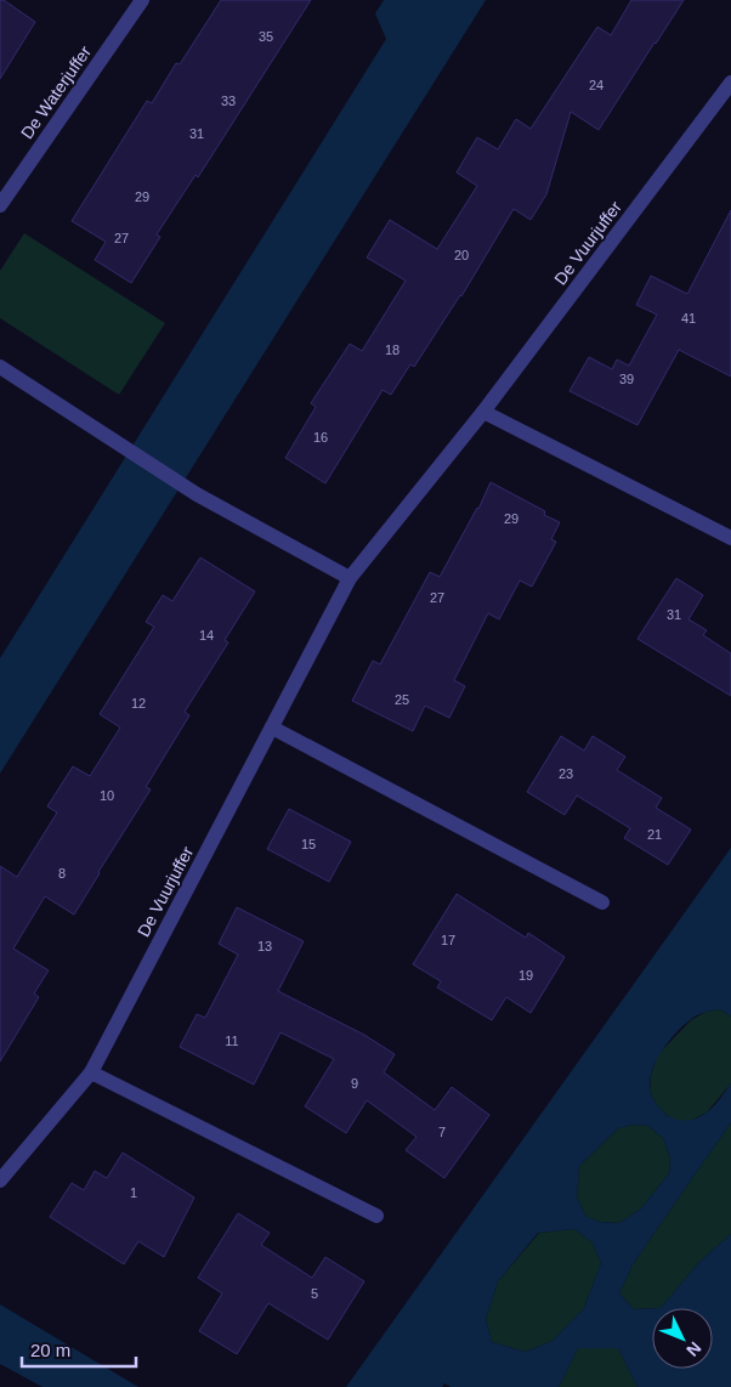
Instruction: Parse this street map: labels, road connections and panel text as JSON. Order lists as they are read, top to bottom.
{
  "streets": {
    "street": ["De Waterjuffer", "De Vuurjuffer"]
  },
  "house_numbers": [
    "35",
    "24",
    "33",
    "31",
    "29",
    "27",
    "20",
    "41",
    "18",
    "39",
    "16",
    "29",
    "27",
    "31",
    "14",
    "25",
    "12",
    "23",
    "10",
    "21",
    "15",
    "8",
    "17",
    "13",
    "19",
    "11",
    "9",
    "7",
    "1",
    "5"
  ],
  "scale_bar": "20 m",
  "north": "bottom right"
}
